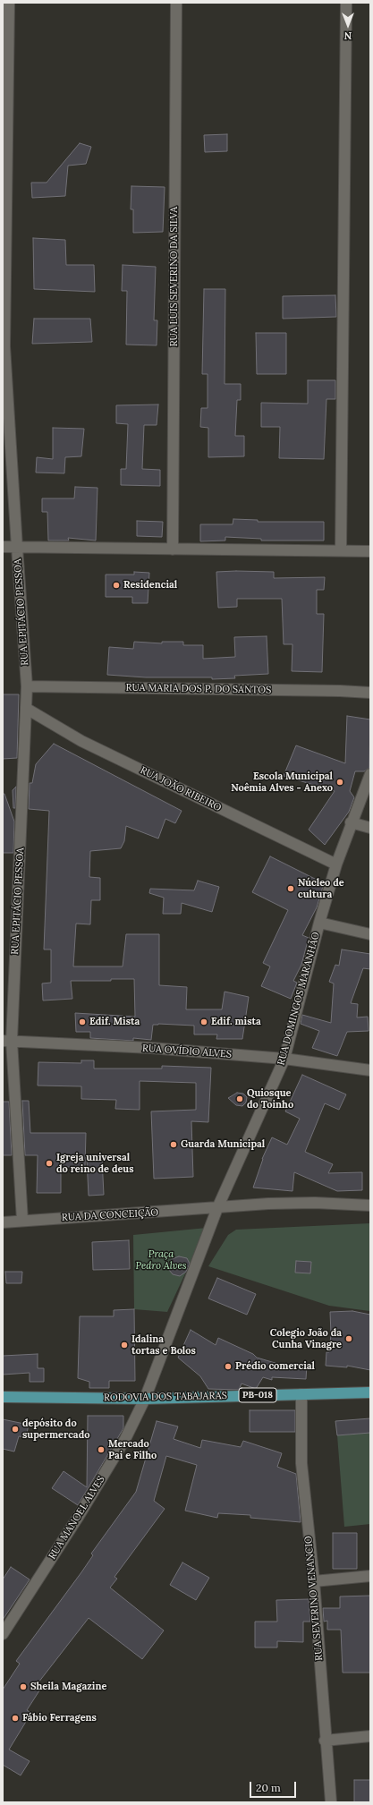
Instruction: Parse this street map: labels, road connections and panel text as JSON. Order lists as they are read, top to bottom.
{
  "streets": {
    "main road": ["PB-018", "RODOVIA DOS TABAJARAS"],
    "street": [
      "RUA LUIS SEVERINO DA SILVA",
      "RUA EPITÁCIO PESSOA",
      "RUA MARIA DOS P. DO SANTOS",
      "RUA JOÃO RIBEIRO",
      "RUA DOMINGOS MARANHÃO",
      "RUA OVÍDIO ALVES",
      "RUA DA CONCEIÇÃO",
      "RUA MANOEL ALVES",
      "RUA SEVERINO VENANCIO"
    ]
  },
  "crossings": [
    ["RUA EPITÁCIO PESSOA", "RUA MARIA DOS P. DO SANTOS"],
    ["RUA EPITÁCIO PESSOA", "RUA JOÃO RIBEIRO"],
    ["RUA EPITÁCIO PESSOA", "RUA OVÍDIO ALVES"],
    ["RUA EPITÁCIO PESSOA", "RUA DA CONCEIÇÃO"],
    ["RUA JOÃO RIBEIRO", "RUA DOMINGOS MARANHÃO"],
    ["RUA DOMINGOS MARANHÃO", "RUA OVÍDIO ALVES"],
    ["RUA DOMINGOS MARANHÃO", "RUA DA CONCEIÇÃO"],
    ["RUA DOMINGOS MARANHÃO", "RODOVIA DOS TABAJARAS"],
    ["RUA DOMINGOS MARANHÃO", "RUA MANOEL ALVES"],
    ["RODOVIA DOS TABAJARAS", "RUA MANOEL ALVES"],
    ["RODOVIA DOS TABAJARAS", "RUA SEVERINO VENANCIO"]
  ],
  "parks": ["Praça Pedro Alves"],
  "places": [
    "Residencial",
    "Escola Municipal Noêmia Alves - Anexo",
    "Núcleo de cultura",
    "Edif. Mista",
    "Edif. mista",
    "Quiosque do Toinho",
    "Guarda Municipal",
    "Igreja universal do reino de deus",
    "Colegio João da Cunha Vinagre",
    "Idalina tortas e Bolos",
    "Prédio comercial",
    "depósito do supermercado",
    "Mercado Pai e Filho",
    "Sheila Magazine",
    "Fábio Ferragens"
  ],
  "scale_bar": "20 m",
  "north": "bottom"
}
